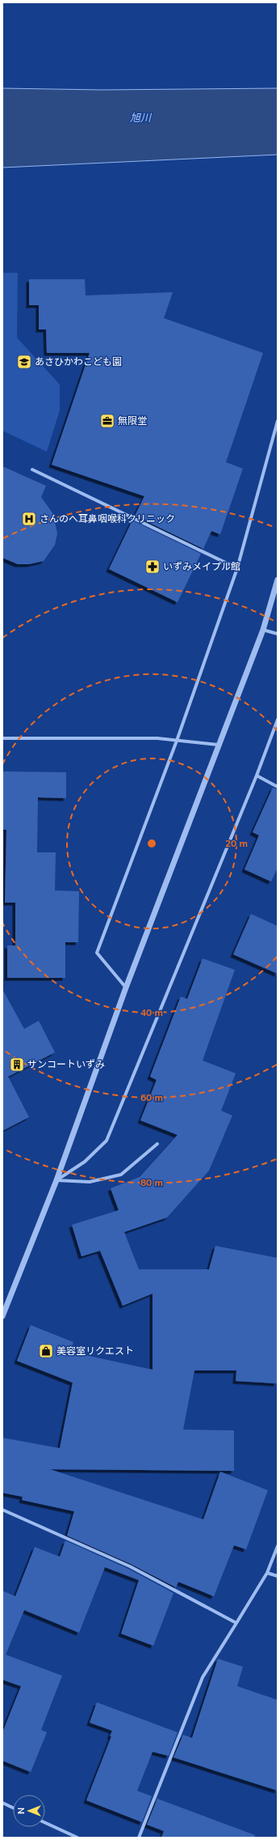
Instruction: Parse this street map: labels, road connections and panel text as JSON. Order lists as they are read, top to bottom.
{
  "water": ["旭川"],
  "places": {
    "school or university": ["あさひかわこども園"],
    "office": ["無限堂"],
    "hospital": ["さんのへ耳鼻咽喉科クリニック"],
    "pharmacy": ["いずみメイプル館"],
    "building": ["サンコートいずみ"],
    "shop": ["美容室リクエスト"]
  },
  "north": "left",
  "rings": [
    "20 m",
    "40 m",
    "60 m",
    "80 m"
  ]
}
